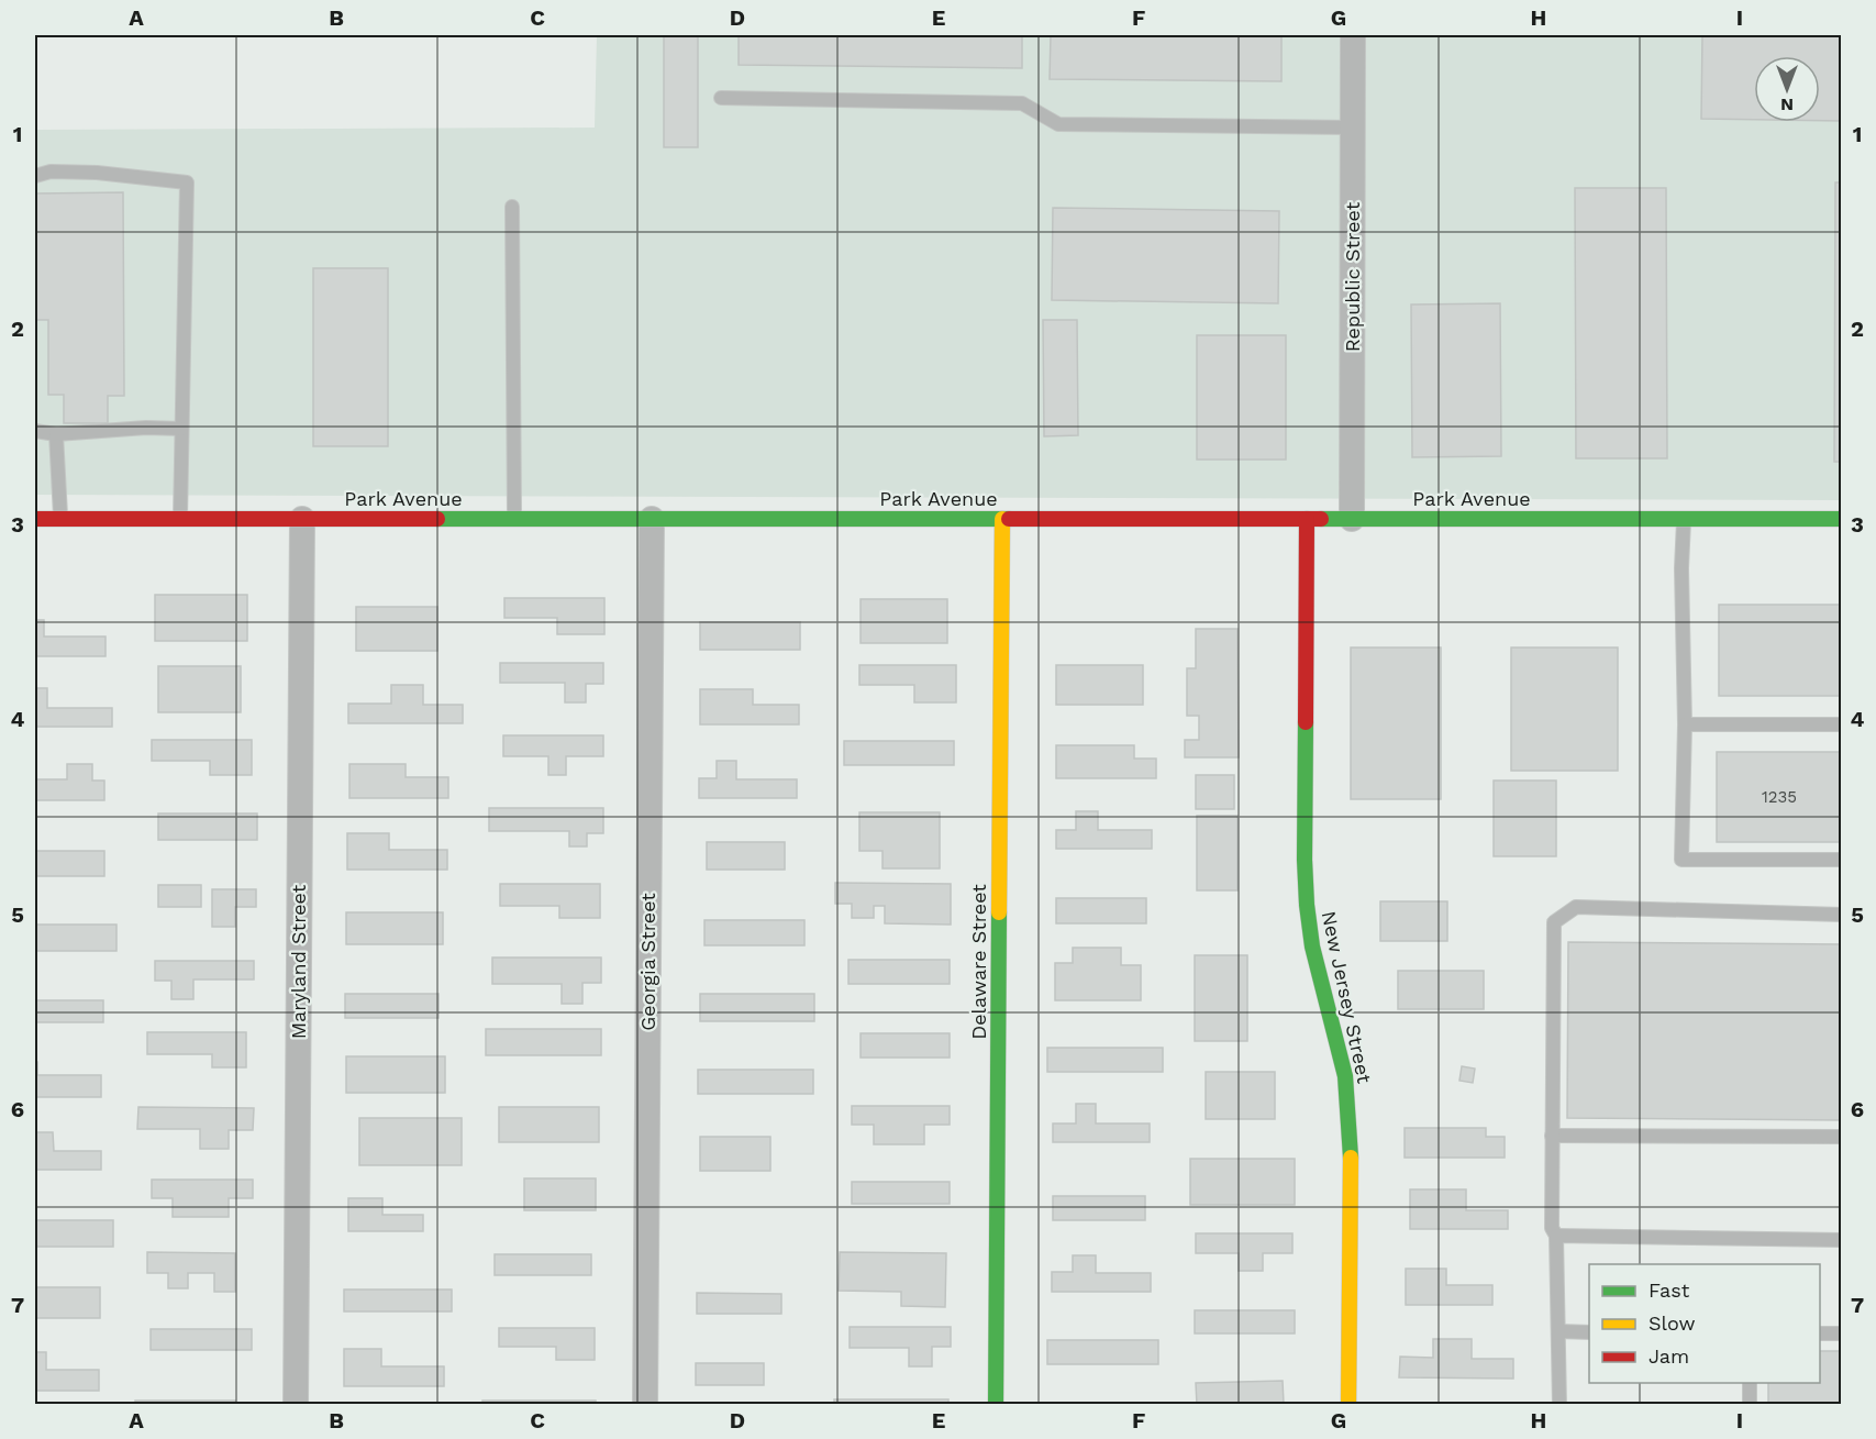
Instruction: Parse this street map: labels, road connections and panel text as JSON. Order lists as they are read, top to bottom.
{
  "streets": {
    "street": [
      "Republic Street",
      "Park Avenue",
      "Maryland Street",
      "Georgia Street",
      "Delaware Street",
      "New Jersey Street"
    ]
  },
  "crossings": [
    ["Republic Street", "Park Avenue"],
    ["Park Avenue", "Maryland Street"],
    ["Park Avenue", "Georgia Street"],
    ["Park Avenue", "Delaware Street"],
    ["Park Avenue", "New Jersey Street"]
  ],
  "house_numbers": ["1235"],
  "legend": ["Fast", "Slow", "Jam"],
  "north": "bottom",
  "grid": {
    "columns": [
      "A",
      "B",
      "C",
      "D",
      "E",
      "F",
      "G",
      "H",
      "I"
    ],
    "rows": [
      "1",
      "2",
      "3",
      "4",
      "5",
      "6",
      "7"
    ]
  }
}
